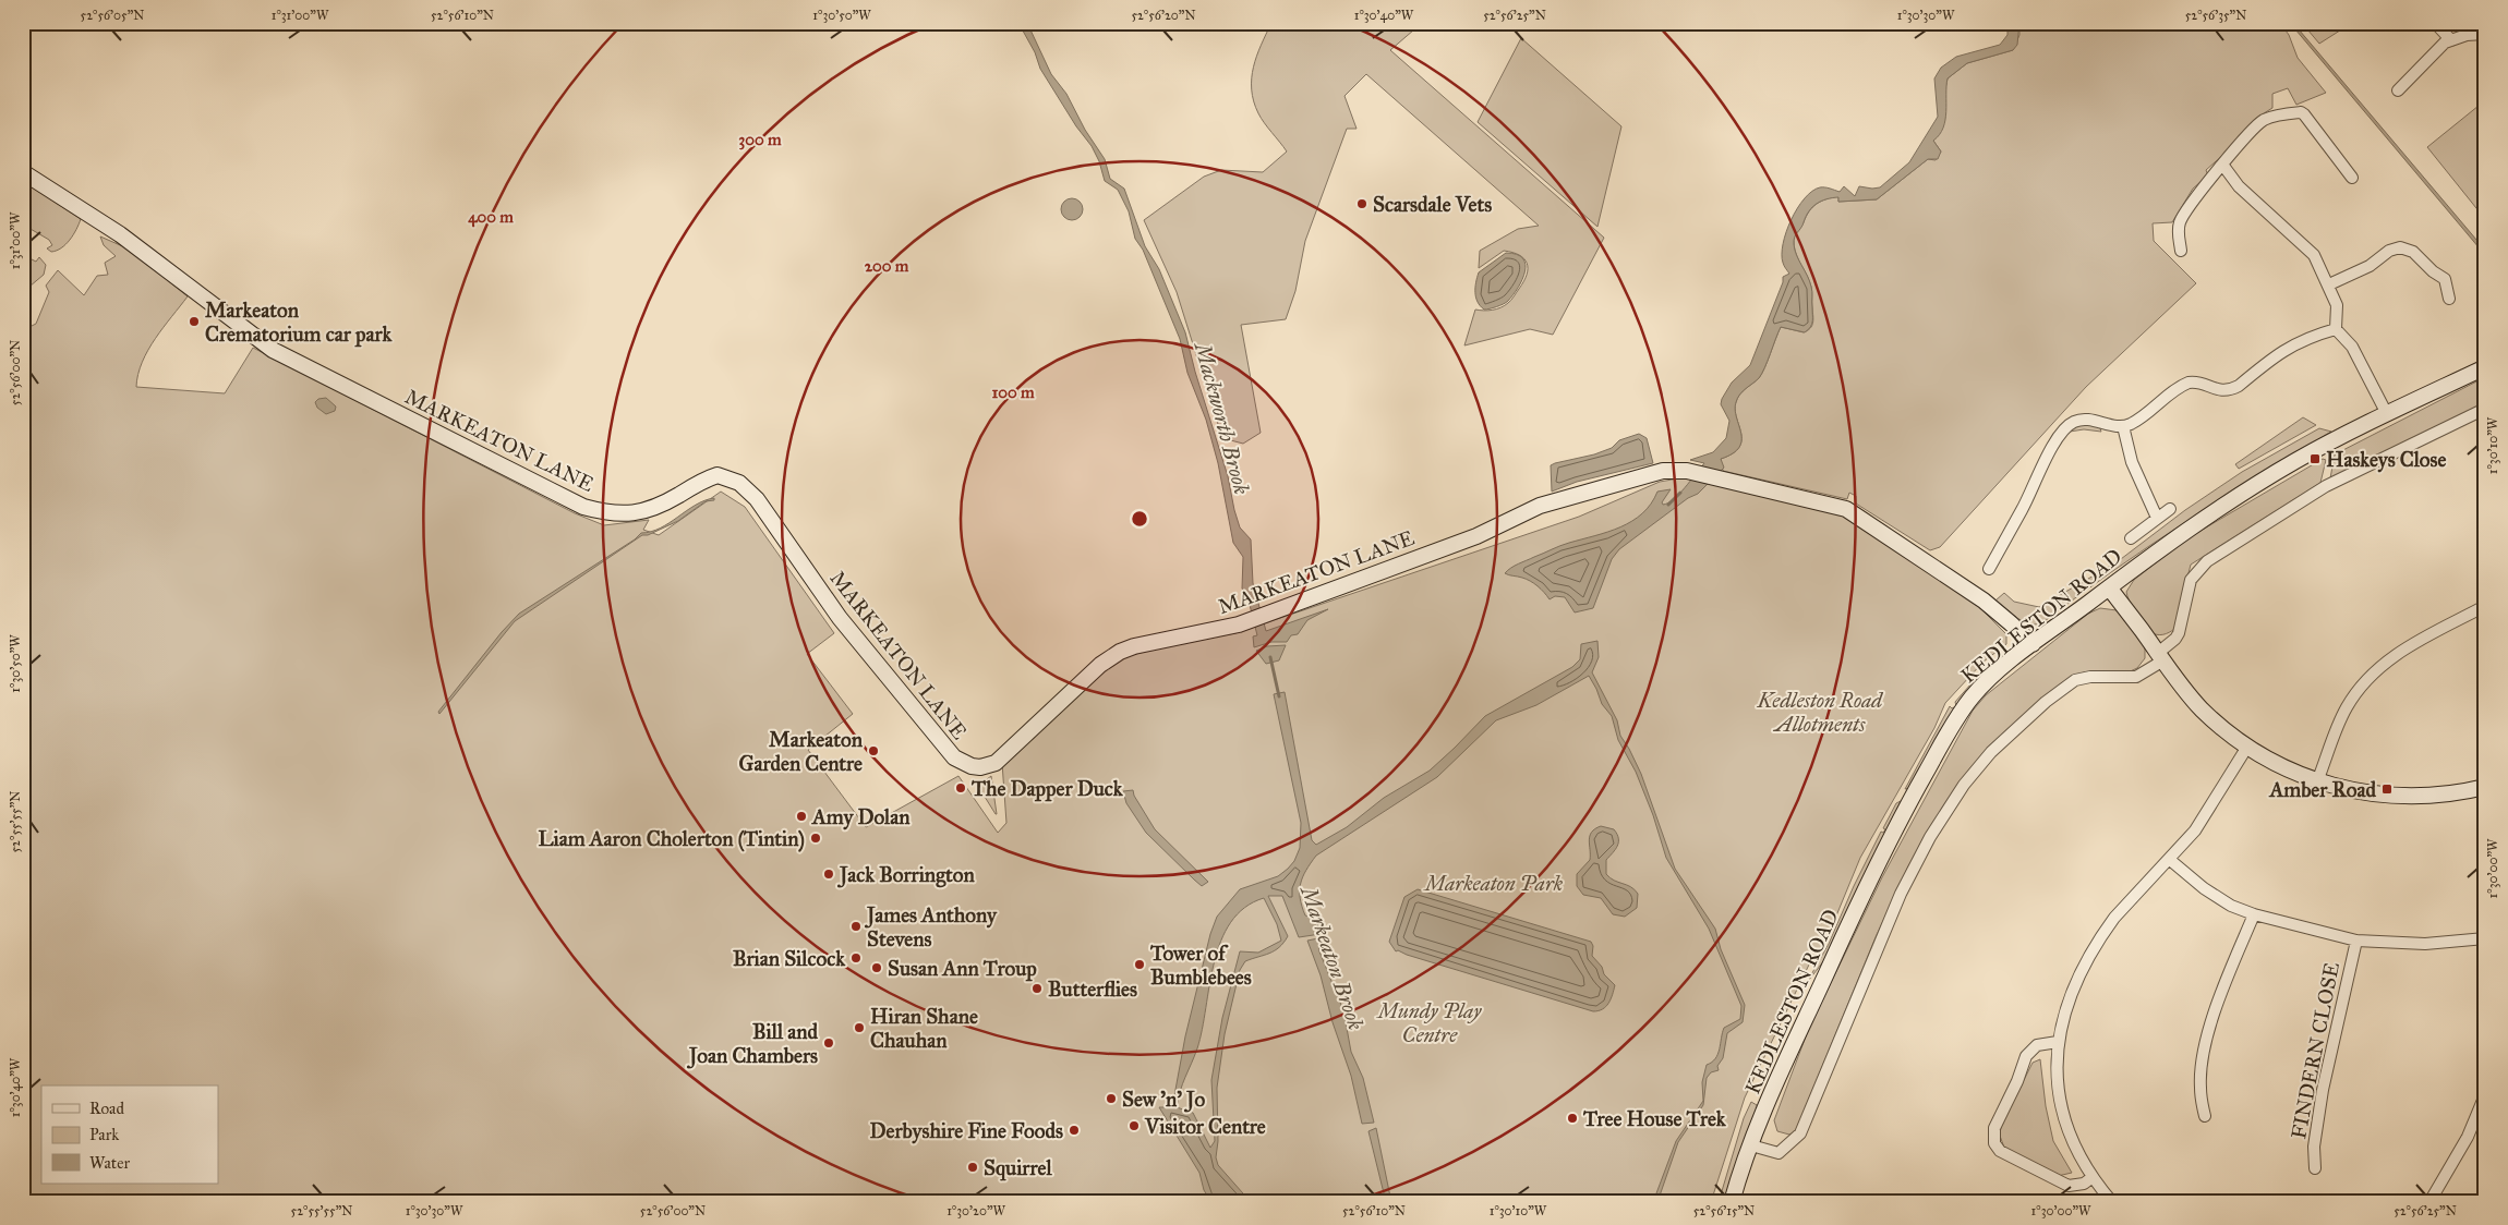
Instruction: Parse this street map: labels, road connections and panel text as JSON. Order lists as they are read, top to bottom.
{
  "streets": {
    "street": ["MARKEATON LANE", "KEDLESTON ROAD", "FINDERN CLOSE"]
  },
  "crossings": [
    ["MARKEATON LANE", "KEDLESTON ROAD"]
  ],
  "water": ["Mackworth Brook", "Markeaton Brook"],
  "parks": ["Kedleston Road Allotments", "Markeaton Park", "Mundy Play Centre"],
  "places": {
    "other": [
      "Scarsdale Vets",
      "Markeaton Crematorium car park",
      "Markeaton Garden Centre",
      "The Dapper Duck",
      "Amy Dolan",
      "Liam Aaron Cholerton (Tintin)",
      "Jack Borrington",
      "James Anthony Stevens",
      "Brian Silcock",
      "Tower of Bumblebees",
      "Susan Ann Troup",
      "Butterflies",
      "Hiran Shane Chauhan",
      "Bill and Joan Chambers",
      "Sew 'n' Jo",
      "Tree House Trek",
      "Visitor Centre",
      "Derbyshire Fine Foods",
      "Squirrel"
    ],
    "transit": ["Haskeys Close", "Amber Road"]
  },
  "legend": ["Road", "Park", "Water"],
  "coordinates": [
    "52°56'05\"N",
    "1°31'00\"W",
    "52°56'10\"N",
    "1°30'50\"W",
    "52°56'20\"N",
    "1°30'40\"W",
    "52°56'25\"N",
    "1°30'30\"W",
    "52°56'35\"N",
    "52°56'00\"N",
    "1°30'10\"W",
    "52°55'55\"N",
    "1°30'00\"W",
    "1°30'20\"W",
    "52°56'15\"N"
  ],
  "rings": [
    "300 m",
    "400 m",
    "200 m",
    "100 m"
  ]
}
